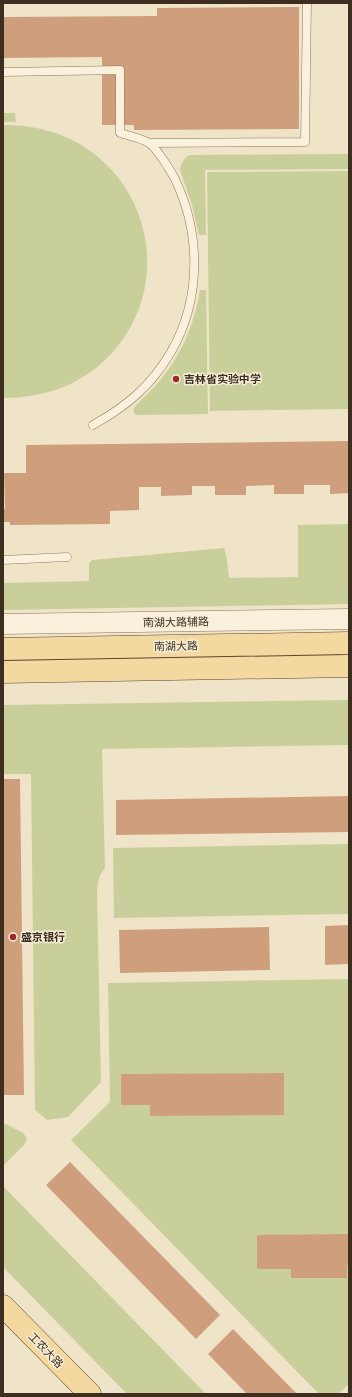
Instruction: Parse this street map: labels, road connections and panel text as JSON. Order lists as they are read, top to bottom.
{
  "streets": {
    "main road": ["南湖大路", "工农大路"],
    "street": ["南湖大路辅路"]
  },
  "places": ["吉林省实验中学", "盛京银行"]
}
